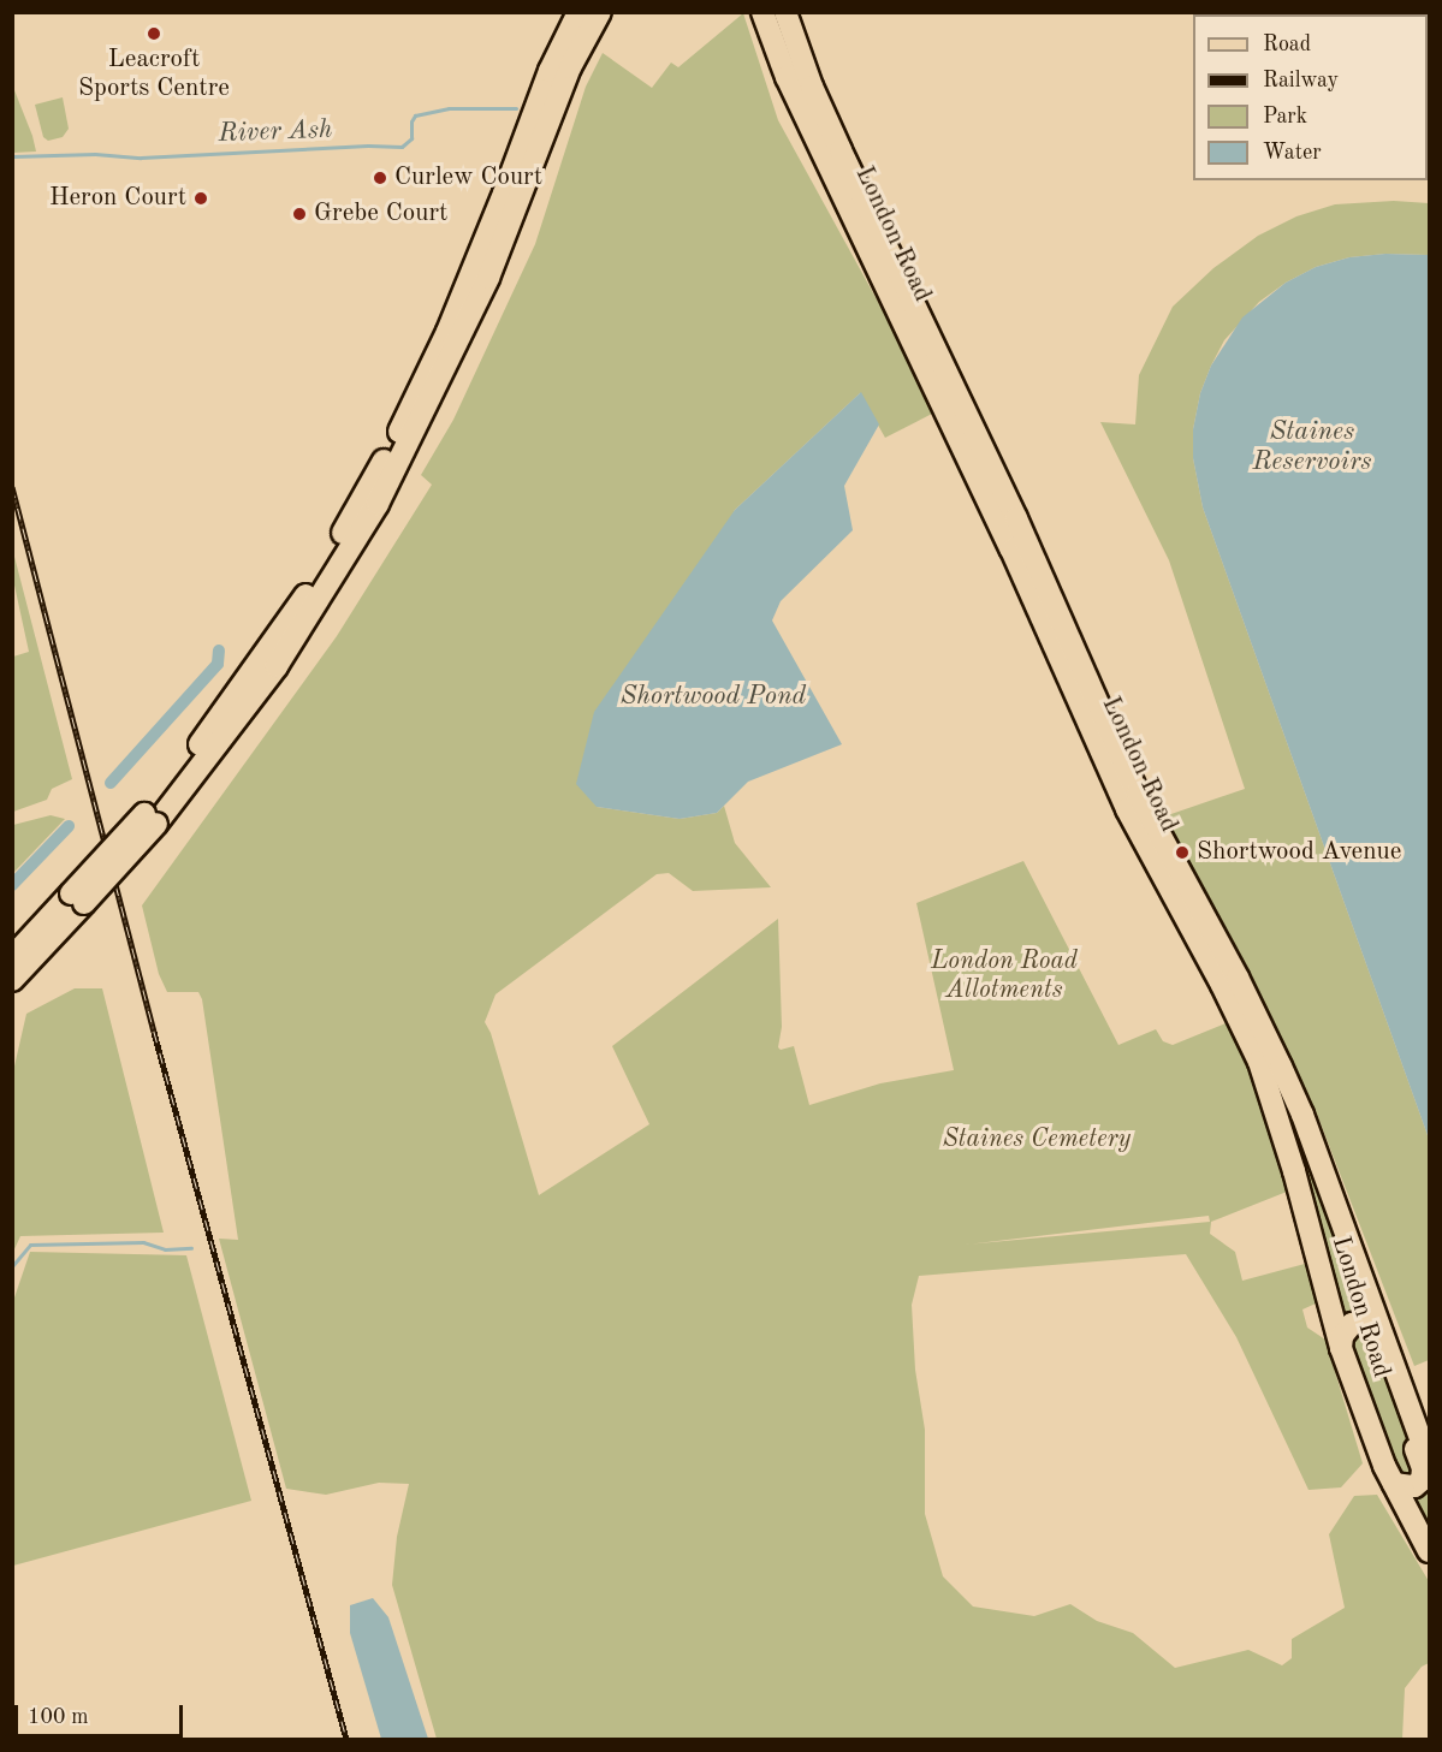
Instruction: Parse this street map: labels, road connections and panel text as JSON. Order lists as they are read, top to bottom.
{
  "streets": {
    "highway": ["London Road"]
  },
  "water": ["River Ash", "Staines Reservoirs", "Shortwood Pond"],
  "parks": ["London Road Allotments", "Staines Cemetery"],
  "places": [
    "Leacroft Sports Centre",
    "Curlew Court",
    "Heron Court",
    "Grebe Court",
    "Shortwood Avenue"
  ],
  "legend": [
    "Road",
    "Railway",
    "Park",
    "Water"
  ],
  "scale_bar": "100 m"
}
